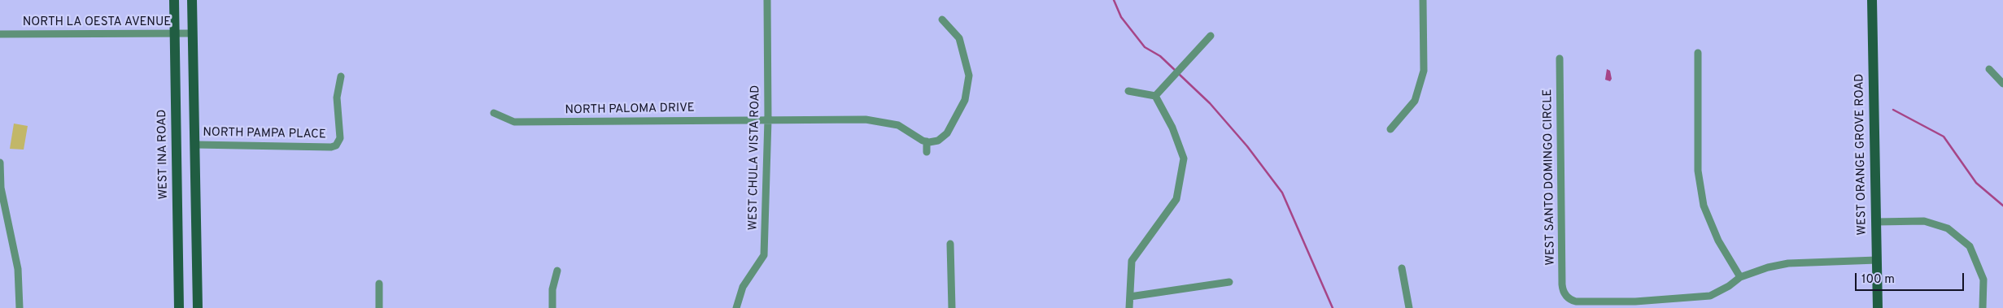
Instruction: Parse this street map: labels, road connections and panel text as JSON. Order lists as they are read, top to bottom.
{
  "streets": {
    "main road": ["WEST INA ROAD", "WEST ORANGE GROVE ROAD"],
    "street": [
      "NORTH LA OESTA AVENUE",
      "NORTH PALOMA DRIVE",
      "NORTH PAMPA PLACE",
      "WEST CHULA VISTA ROAD",
      "WEST SANTO DOMINGO CIRCLE"
    ]
  },
  "crossings": [
    ["NORTH LA OESTA AVENUE", "WEST INA ROAD"],
    ["NORTH PALOMA DRIVE", "WEST CHULA VISTA ROAD"]
  ],
  "scale_bar": "100 m"
}
